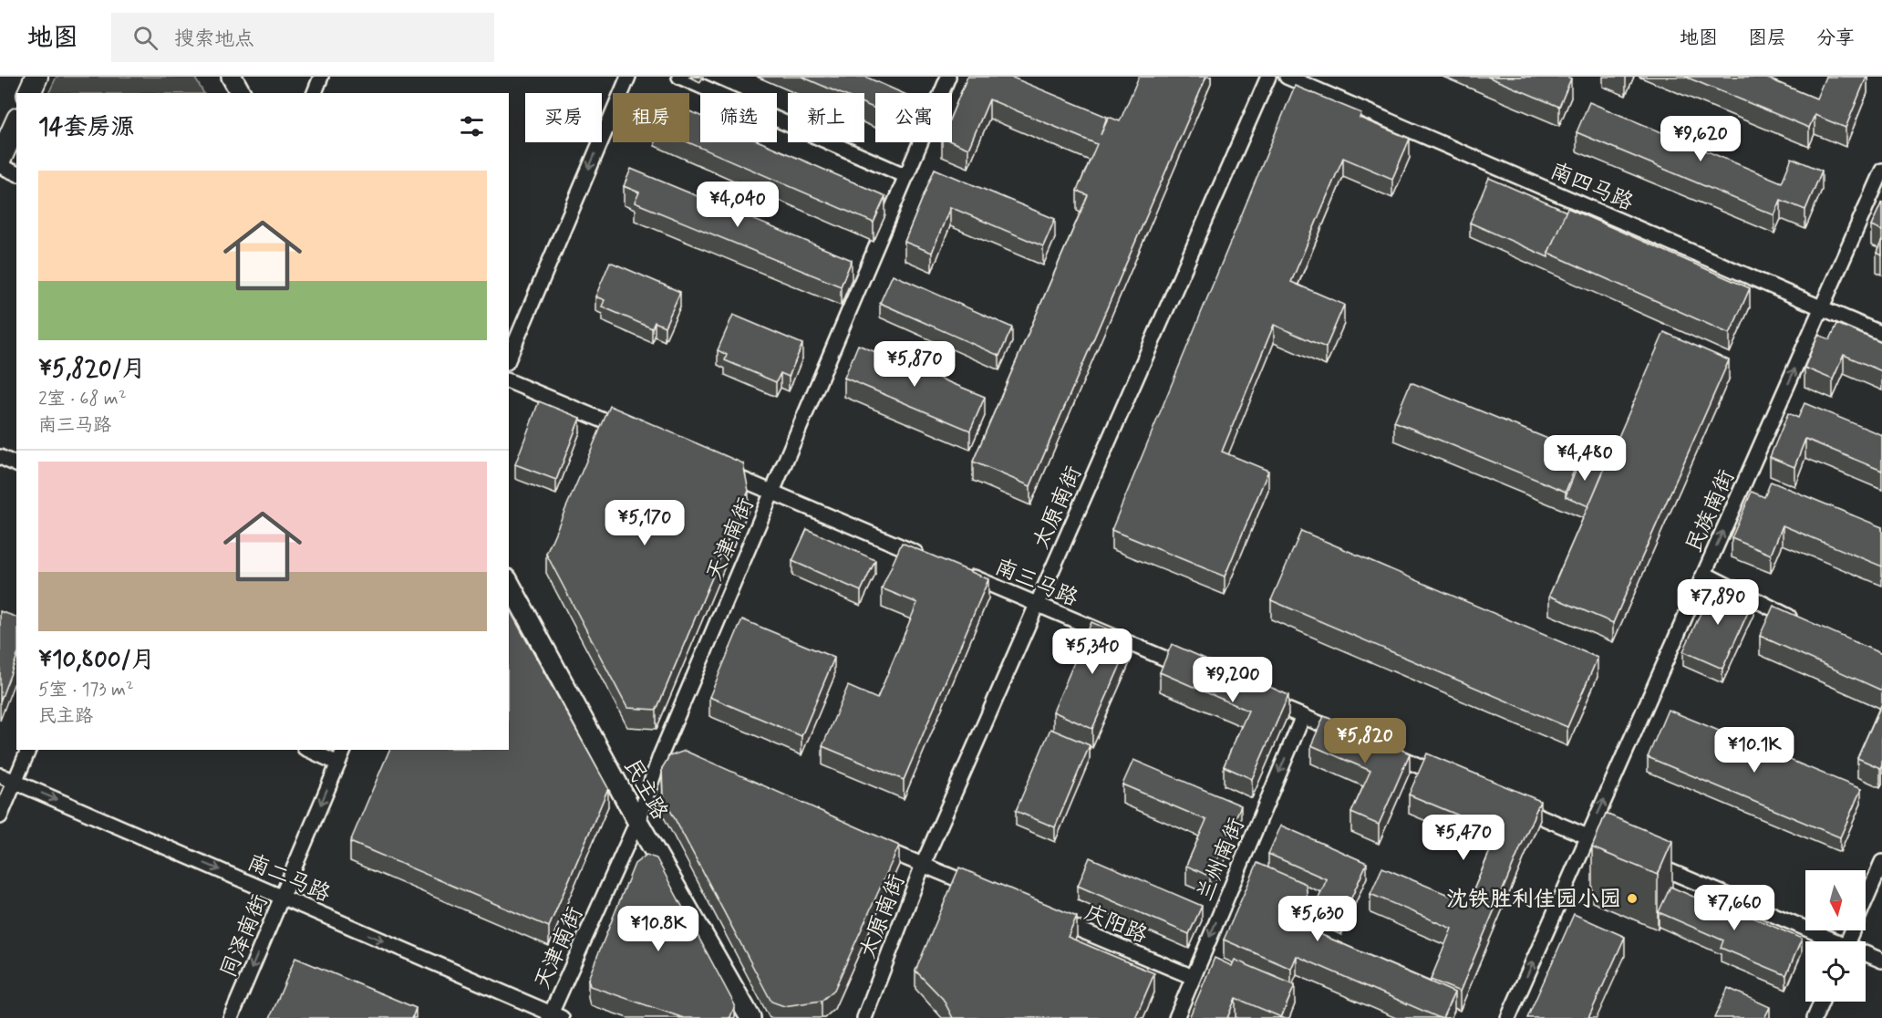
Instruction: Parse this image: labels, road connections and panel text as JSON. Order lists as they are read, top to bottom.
{
  "streets": {
    "street": [
      "南四马路",
      "太原南街",
      "民族南街",
      "天津南街",
      "南三马路",
      "民主路",
      "兰州南街",
      "南二马路",
      "庆阳路",
      "同泽南街"
    ]
  },
  "crossings": [
    ["南四马路", "民族南街"],
    ["太原南街", "南三马路"],
    ["天津南街", "民主路"],
    ["天津南街", "南二马路"],
    ["兰州南街", "庆阳路"],
    ["南二马路", "同泽南街"]
  ],
  "one_way": [
    "民族南街",
    "兰州南街",
    "南二马路",
    "同泽南街"
  ],
  "places": ["沈铁胜利佳园小园"],
  "north": "bottom",
  "page": {
    "header": "地图",
    "search": "搜索地点",
    "nav": ["地图", "图层", "分享"],
    "chip": [
      "买房",
      "租房",
      "筛选",
      "新上",
      "公寓"
    ],
    "heading": "14套房源",
    "price": [
      "¥9,620",
      "¥4,040",
      "¥5,870",
      "¥4,480",
      "¥5,170",
      "¥7,890",
      "¥5,340",
      "¥9,200",
      "¥5,820",
      "¥10.1K",
      "¥5,470",
      "¥7,660",
      "¥5,630",
      "¥10.8K"
    ],
    "list": [
      {
        "name": "¥5,820/月",
        "note": "2室 · 68 m² · 南三马路"
      },
      {
        "name": "¥10,800/月",
        "note": "5室 · 173 m² · 民主路"
      }
    ]
  }
}
